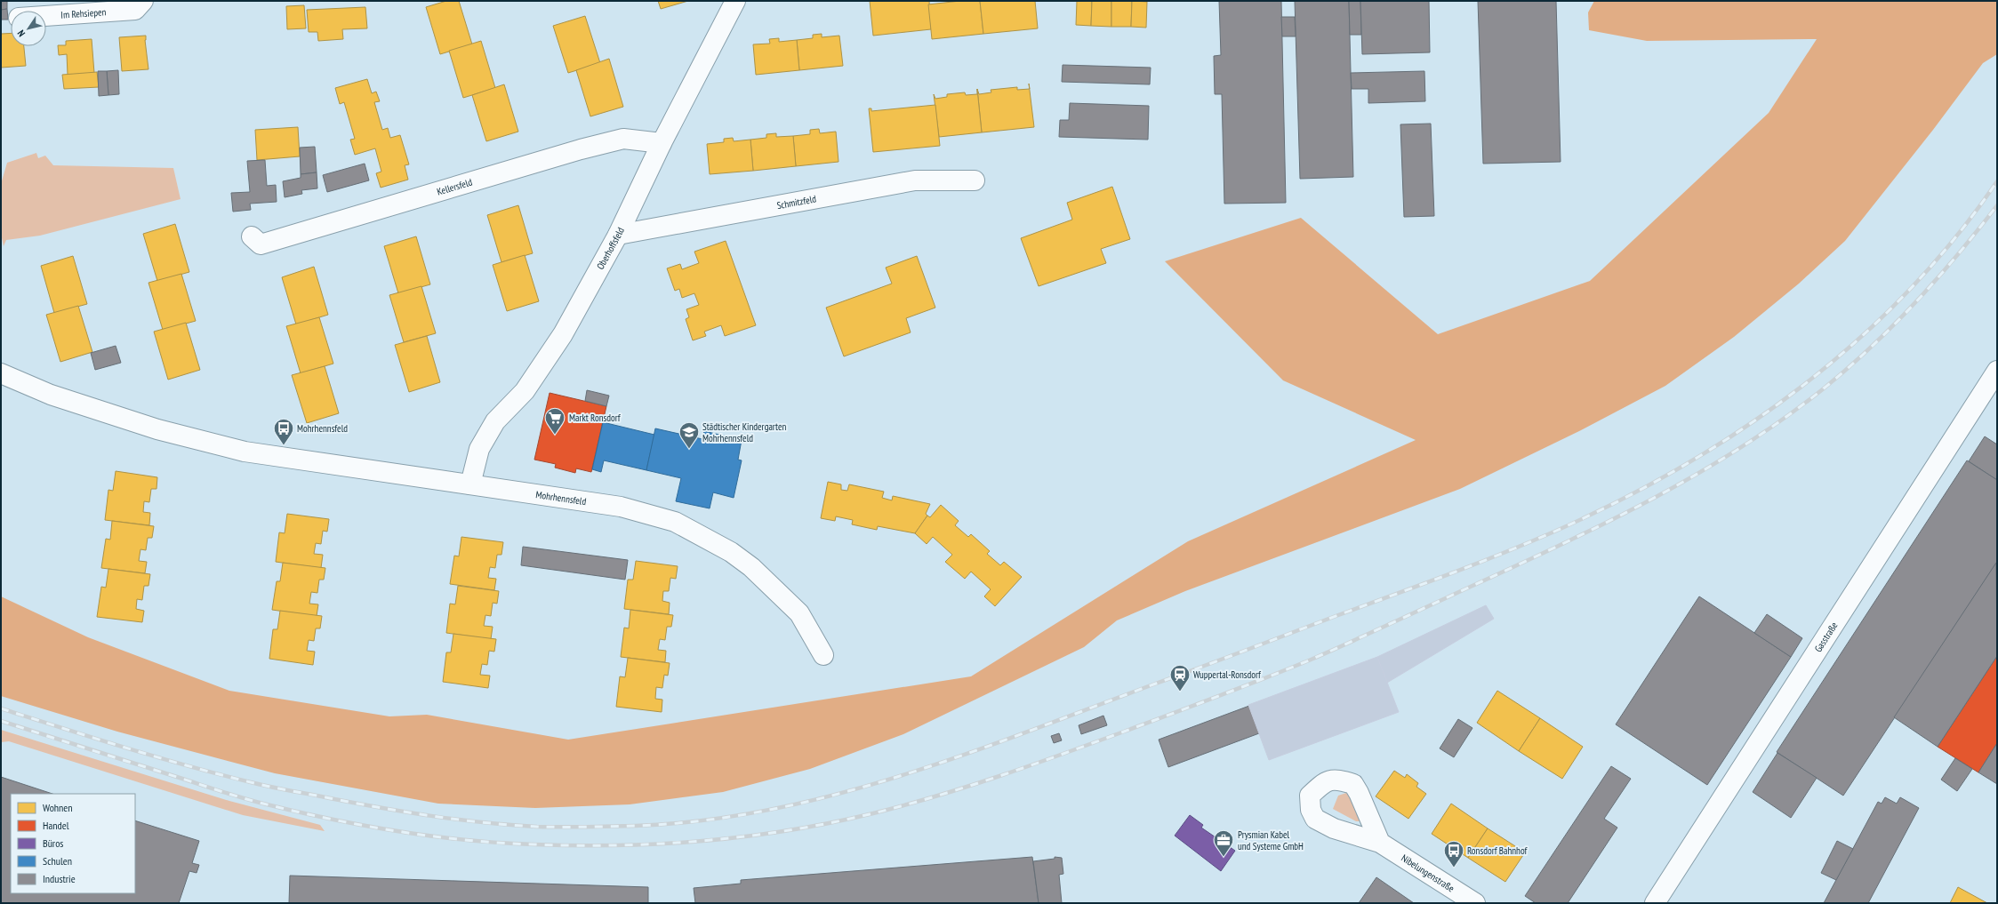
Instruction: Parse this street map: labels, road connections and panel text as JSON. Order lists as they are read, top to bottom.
{
  "streets": {
    "street": [
      "Im Rehsiepen",
      "Kellersfeld",
      "Schmitzfeld",
      "Oberhoffsfeld",
      "Mohrhennsfeld",
      "Gasstraße",
      "Nibelungenstraße"
    ]
  },
  "crossings": [
    ["Kellersfeld", "Oberhoffsfeld"],
    ["Schmitzfeld", "Oberhoffsfeld"],
    ["Oberhoffsfeld", "Mohrhennsfeld"]
  ],
  "places": {
    "supermarket": ["Markt Ronsdorf"],
    "bus stop": ["Mohrhennsfeld", "Ronsdorf Bahnhof"],
    "school or university": ["Städtischer Kindergarten Mohrhennsfeld"],
    "station": ["Wuppertal-Ronsdorf"],
    "office": ["Prysmian Kabel und Systeme GmbH"]
  },
  "legend": [
    "Wohnen",
    "Handel",
    "Büros",
    "Schulen",
    "Industrie"
  ],
  "north": "bottom left"
}
